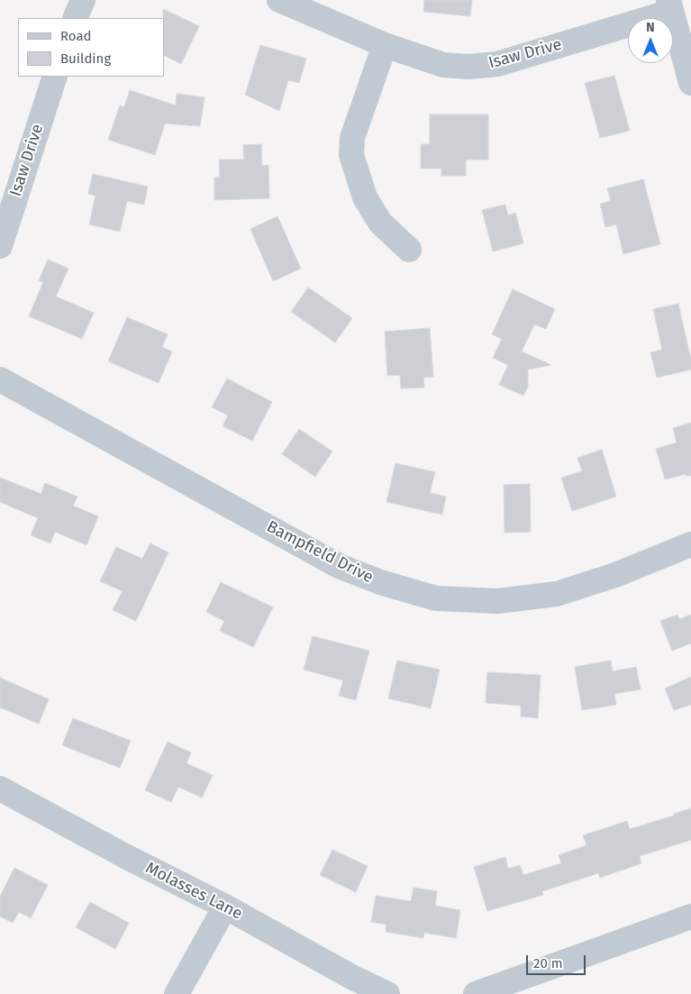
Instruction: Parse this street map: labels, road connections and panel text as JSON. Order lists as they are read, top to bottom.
{
  "streets": {
    "street": ["Isaw Drive", "Bampfield Drive", "Molasses Lane"]
  },
  "legend": ["Road", "Building"],
  "scale_bar": "20 m",
  "north": "top"
}
